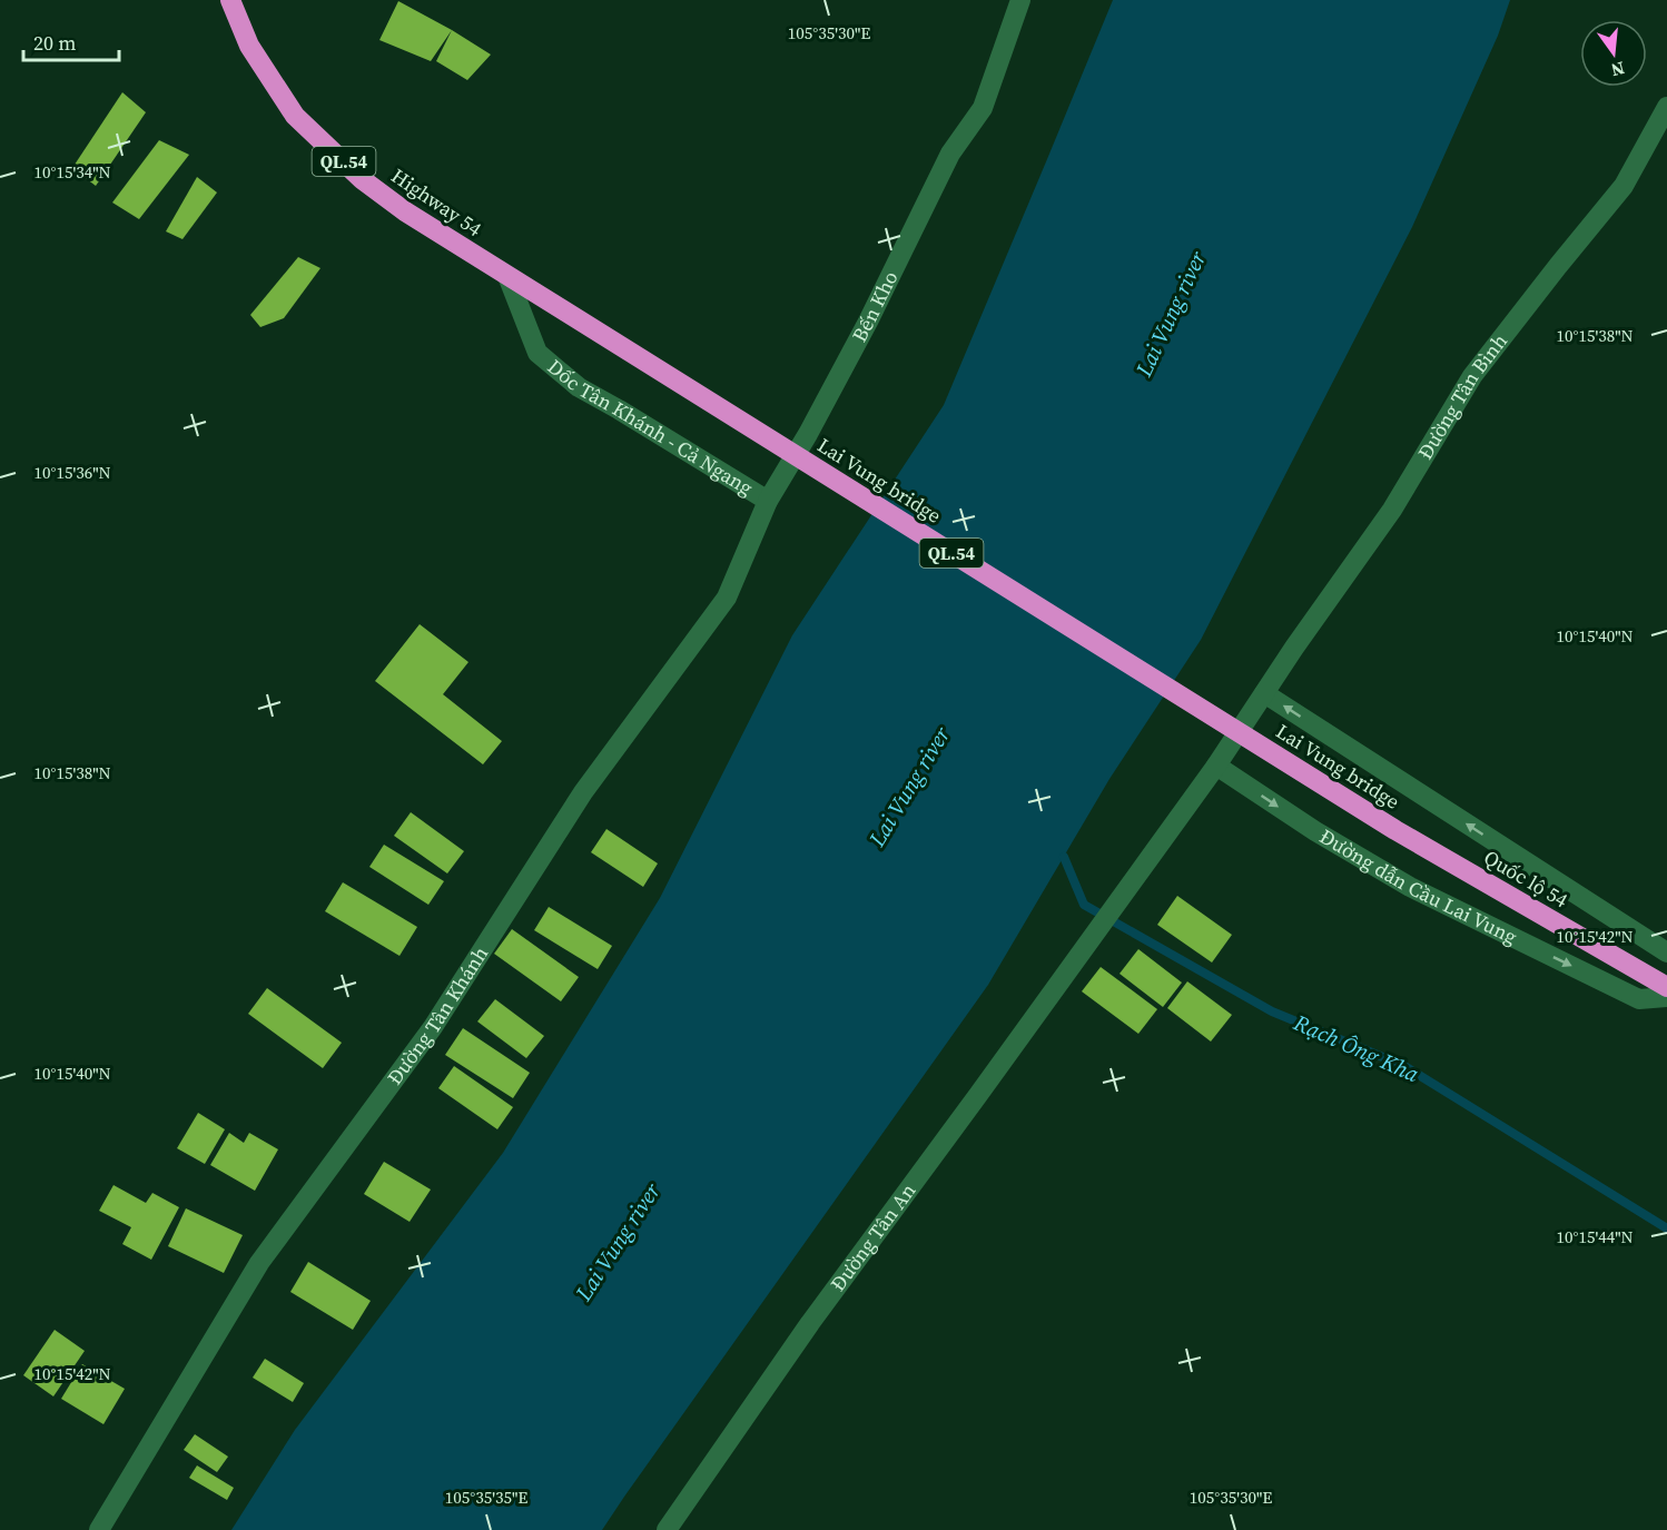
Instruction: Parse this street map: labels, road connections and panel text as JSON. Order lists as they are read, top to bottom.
{
  "streets": {
    "highway": [
      "QL.54",
      "Highway 54",
      "Lai Vung bridge",
      "Quốc lộ 54"
    ],
    "street": [
      "Bến Kho",
      "Đường Tân Bình",
      "Dốc Tân Khánh - Cả Ngang",
      "Đường dẫn Cầu Lai Vung",
      "Đường Tân Khánh",
      "Đường Tân An"
    ]
  },
  "crossings": [
    ["Highway 54", "Dốc Tân Khánh - Cả Ngang"],
    ["Highway 54", "Lai Vung bridge"],
    ["Bến Kho", "Dốc Tân Khánh - Cả Ngang"],
    ["Bến Kho", "Đường Tân Khánh"],
    ["Đường Tân Bình", "Đường dẫn Cầu Lai Vung"],
    ["Đường Tân Bình", "Đường Tân An"],
    ["Dốc Tân Khánh - Cả Ngang", "Lai Vung bridge"],
    ["Dốc Tân Khánh - Cả Ngang", "Đường Tân Khánh"],
    ["Lai Vung bridge", "Quốc lộ 54"],
    ["Đường dẫn Cầu Lai Vung", "Đường Tân An"]
  ],
  "water": ["Lai Vung river", "Rạch Ông Kha"],
  "scale_bar": "20 m",
  "north": "bottom",
  "coordinates": [
    "105°35'30\"E",
    "10°15'34\"N",
    "10°15'38\"N",
    "10°15'36\"N",
    "10°15'40\"N",
    "10°15'42\"N",
    "10°15'44\"N",
    "105°35'35\"E"
  ]
}
